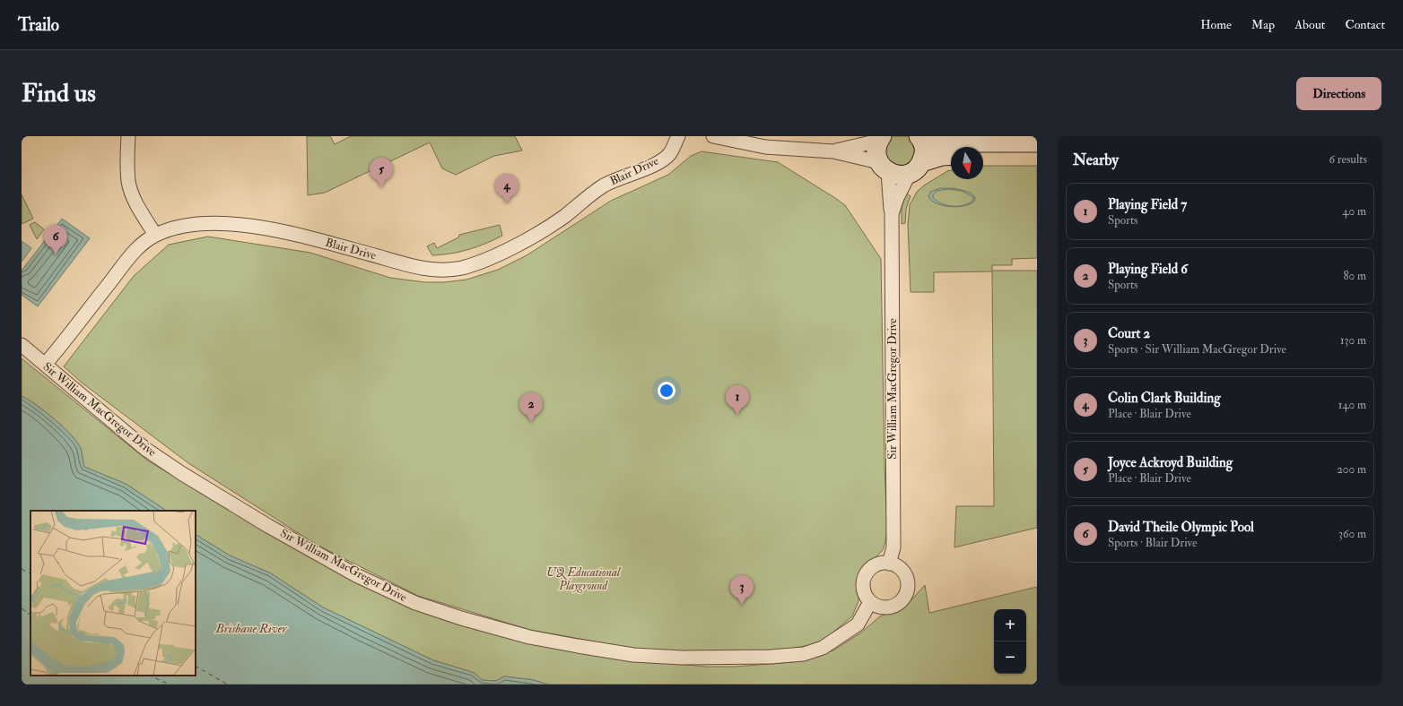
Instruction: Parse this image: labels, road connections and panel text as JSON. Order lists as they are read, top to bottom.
{
  "streets": {
    "street": ["Blair Drive", "Sir William MacGregor Drive"]
  },
  "crossings": [
    ["Blair Drive", "Sir William MacGregor Drive"]
  ],
  "water": ["Brisbane River"],
  "parks": ["UQ Educational Playground"],
  "north": "bottom",
  "page": {
    "header": "Trailo",
    "nav": [
      "Home",
      "Map",
      "About",
      "Contact"
    ],
    "buttons": "Directions",
    "title": "Find us",
    "heading": ["Nearby", "6 results"],
    "pins": [
      "5",
      "4",
      "6",
      "1",
      "2",
      "3"
    ],
    "list": [
      {
        "mark": "1",
        "name": "Playing Field 7",
        "note": "Sports",
        "value": "40 m"
      },
      {
        "mark": "2",
        "name": "Playing Field 6",
        "note": "Sports",
        "value": "80 m"
      },
      {
        "mark": "3",
        "name": "Court 2",
        "note": "Sports · Sir William MacGregor Drive",
        "value": "130 m"
      },
      {
        "mark": "4",
        "name": "Colin Clark Building",
        "note": "Place · Blair Drive",
        "value": "140 m"
      },
      {
        "mark": "5",
        "name": "Joyce Ackroyd Building",
        "note": "Place · Blair Drive",
        "value": "200 m"
      },
      {
        "mark": "6",
        "name": "David Theile Olympic Pool",
        "note": "Sports · Blair Drive",
        "value": "360 m"
      }
    ],
    "map_buttons": ["+", "−"]
  }
}
